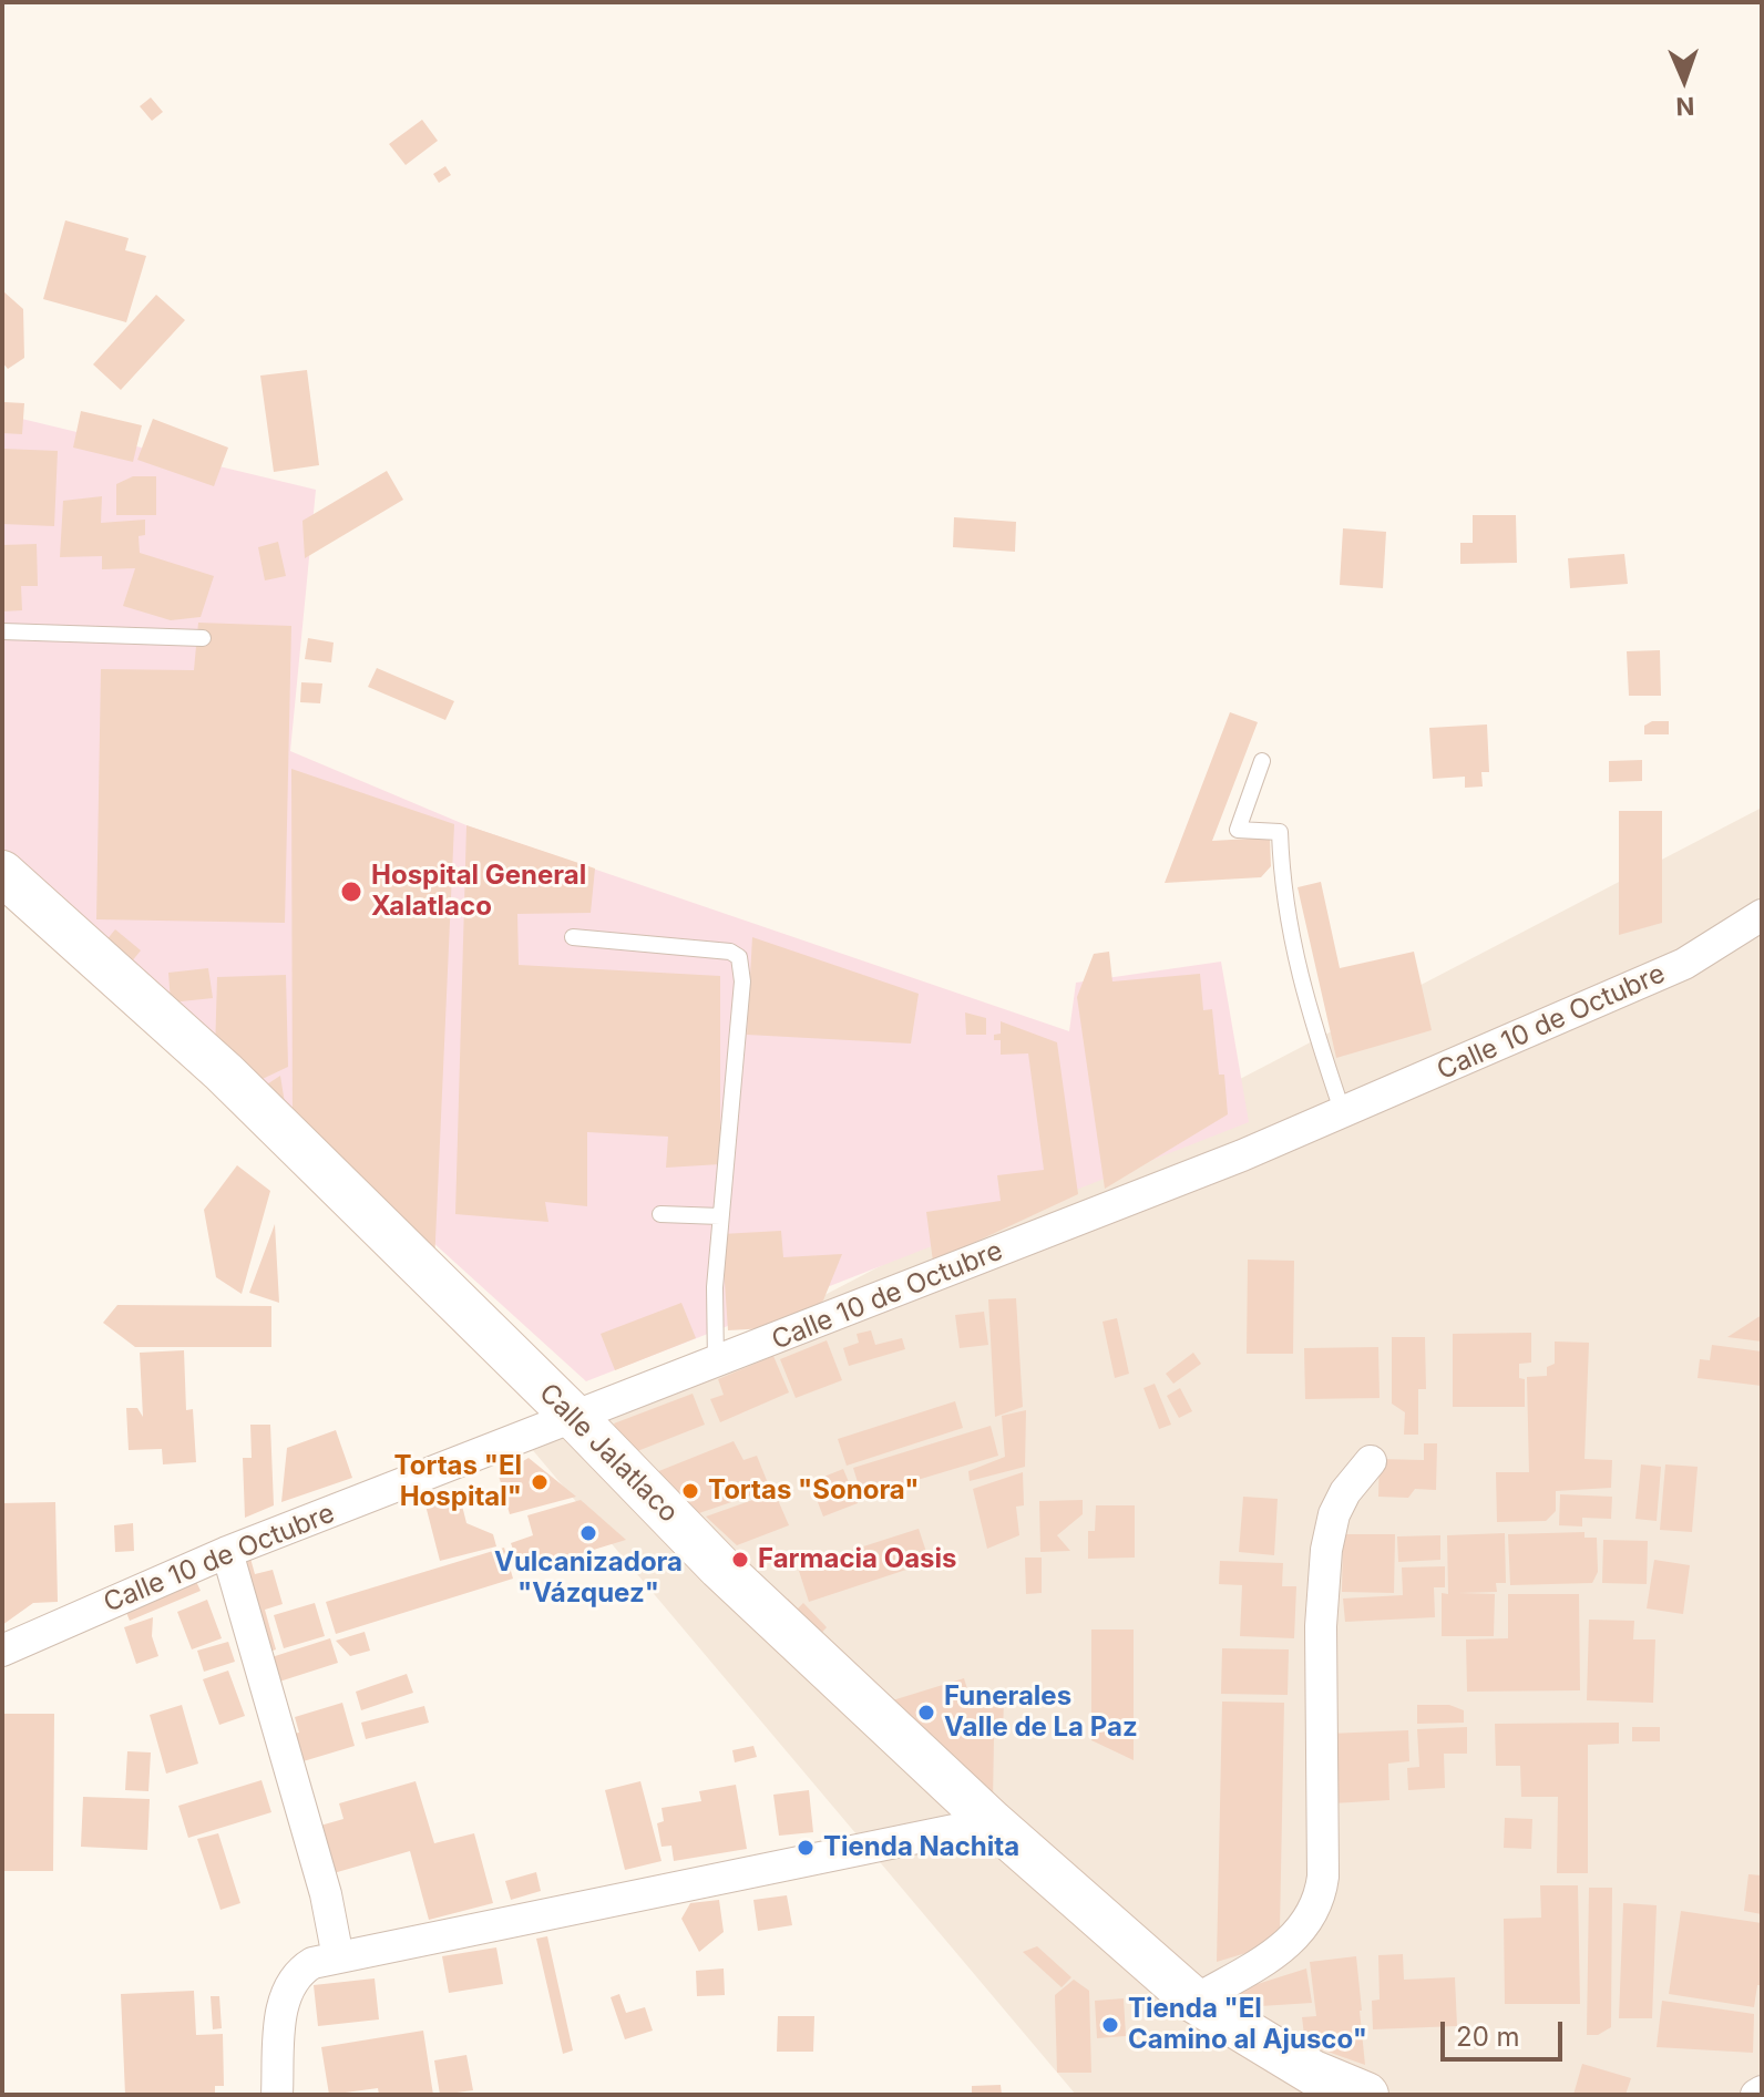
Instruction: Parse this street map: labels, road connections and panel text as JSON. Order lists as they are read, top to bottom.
{
  "streets": {
    "main road": ["Calle Jalatlaco"],
    "street": ["Calle 10 de Octubre"]
  },
  "crossings": [
    ["Calle 10 de Octubre", "Calle Jalatlaco"]
  ],
  "places": [
    "Hospital General Xalatlaco",
    "Tortas \"El Hospital\"",
    "Tortas \"Sonora\"",
    "Vulcanizadora \"Vázquez\"",
    "Farmacia Oasis",
    "Funerales Valle de La Paz",
    "Tienda Nachita",
    "Tienda \"El Camino al Ajusco\""
  ],
  "scale_bar": "20 m",
  "north": "bottom"
}
